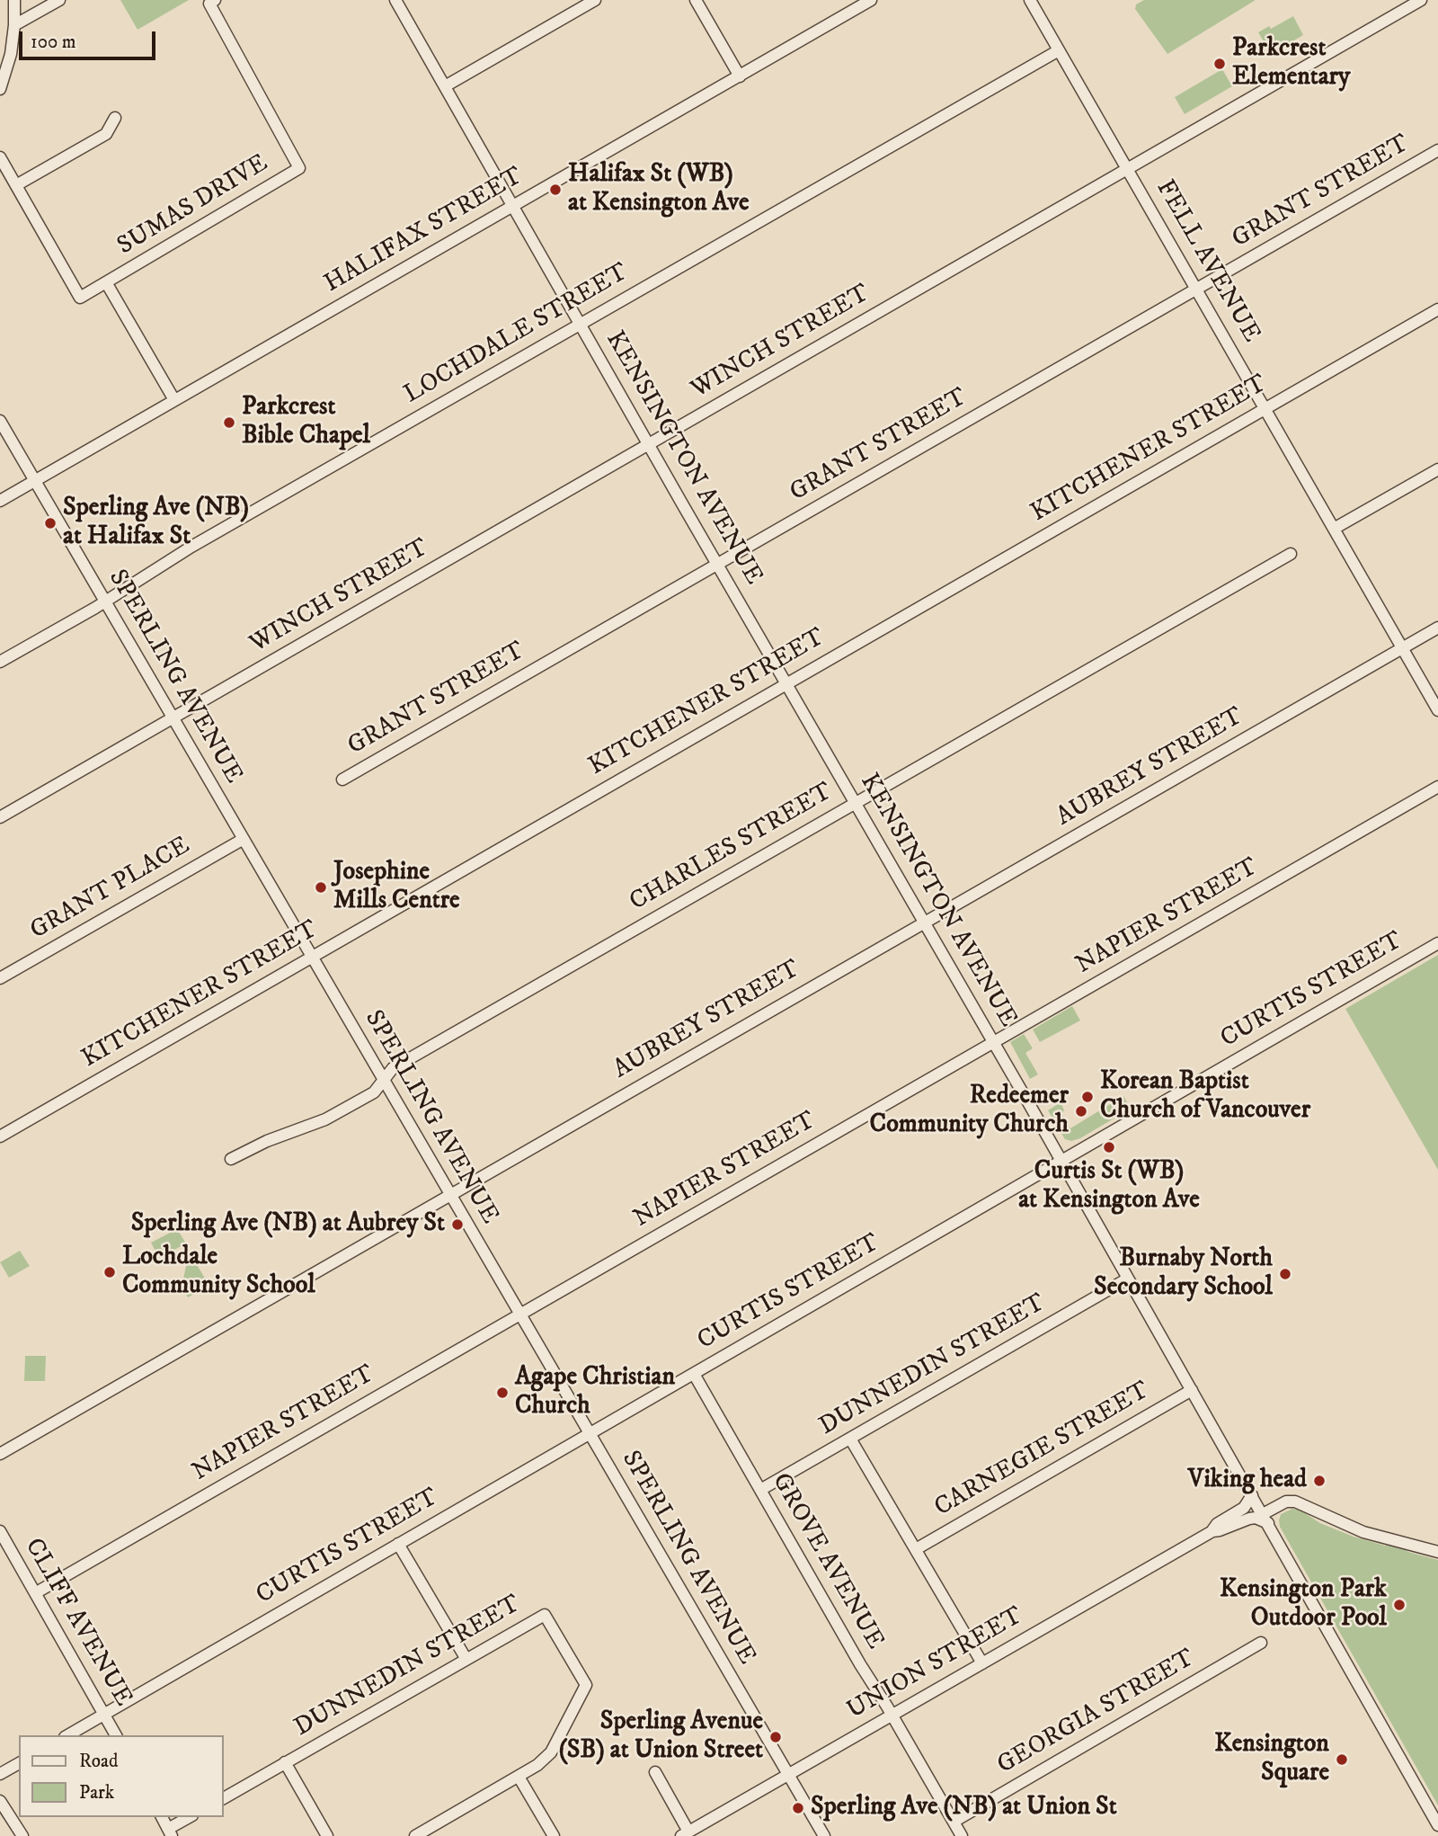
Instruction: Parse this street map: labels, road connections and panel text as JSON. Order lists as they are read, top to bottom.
{
  "streets": {
    "street": [
      "GRANT STREET",
      "SUMAS DRIVE",
      "HALIFAX STREET",
      "FELL AVENUE",
      "LOCHDALE STREET",
      "WINCH STREET",
      "KITCHENER STREET",
      "KENSINGTON AVENUE",
      "SPERLING AVENUE",
      "AUBREY STREET",
      "CHARLES STREET",
      "GRANT PLACE",
      "NAPIER STREET",
      "CURTIS STREET",
      "DUNNEDIN STREET",
      "CARNEGIE STREET",
      "GROVE AVENUE",
      "CLIFF AVENUE",
      "UNION STREET",
      "GEORGIA STREET"
    ]
  },
  "crossings": [
    ["GRANT STREET", "FELL AVENUE"],
    ["GRANT STREET", "KENSINGTON AVENUE"],
    ["HALIFAX STREET", "KENSINGTON AVENUE"],
    ["HALIFAX STREET", "SPERLING AVENUE"],
    ["FELL AVENUE", "LOCHDALE STREET"],
    ["FELL AVENUE", "WINCH STREET"],
    ["FELL AVENUE", "KITCHENER STREET"],
    ["FELL AVENUE", "AUBREY STREET"],
    ["LOCHDALE STREET", "KENSINGTON AVENUE"],
    ["LOCHDALE STREET", "SPERLING AVENUE"],
    ["WINCH STREET", "KENSINGTON AVENUE"],
    ["WINCH STREET", "SPERLING AVENUE"],
    ["KITCHENER STREET", "KENSINGTON AVENUE"],
    ["KITCHENER STREET", "SPERLING AVENUE"],
    ["KENSINGTON AVENUE", "AUBREY STREET"],
    ["KENSINGTON AVENUE", "CHARLES STREET"],
    ["KENSINGTON AVENUE", "NAPIER STREET"],
    ["KENSINGTON AVENUE", "CURTIS STREET"],
    ["KENSINGTON AVENUE", "DUNNEDIN STREET"],
    ["KENSINGTON AVENUE", "CARNEGIE STREET"],
    ["KENSINGTON AVENUE", "UNION STREET"],
    ["SPERLING AVENUE", "AUBREY STREET"],
    ["SPERLING AVENUE", "CHARLES STREET"],
    ["SPERLING AVENUE", "GRANT PLACE"],
    ["SPERLING AVENUE", "NAPIER STREET"],
    ["SPERLING AVENUE", "CURTIS STREET"],
    ["SPERLING AVENUE", "UNION STREET"],
    ["NAPIER STREET", "CLIFF AVENUE"],
    ["CURTIS STREET", "GROVE AVENUE"],
    ["CURTIS STREET", "CLIFF AVENUE"],
    ["DUNNEDIN STREET", "GROVE AVENUE"],
    ["GROVE AVENUE", "UNION STREET"],
    ["GROVE AVENUE", "GEORGIA STREET"]
  ],
  "places": [
    "Parkcrest Elementary",
    "Halifax St (WB) at Kensington Ave",
    "Parkcrest Bible Chapel",
    "Sperling Ave (NB) at Halifax St",
    "Josephine Mills Centre",
    "Korean Baptist Church of Vancouver",
    "Redeemer Community Church",
    "Curtis St (WB) at Kensington Ave",
    "Sperling Ave (NB) at Aubrey St",
    "Lochdale Community School",
    "Burnaby North Secondary School",
    "Agape Christian Church",
    "Viking head",
    "Kensington Park Outdoor Pool",
    "Sperling Avenue (SB) at Union Street",
    "Kensington Square",
    "Sperling Ave (NB) at Union St"
  ],
  "legend": ["Road", "Park"],
  "scale_bar": "100 m"
}
